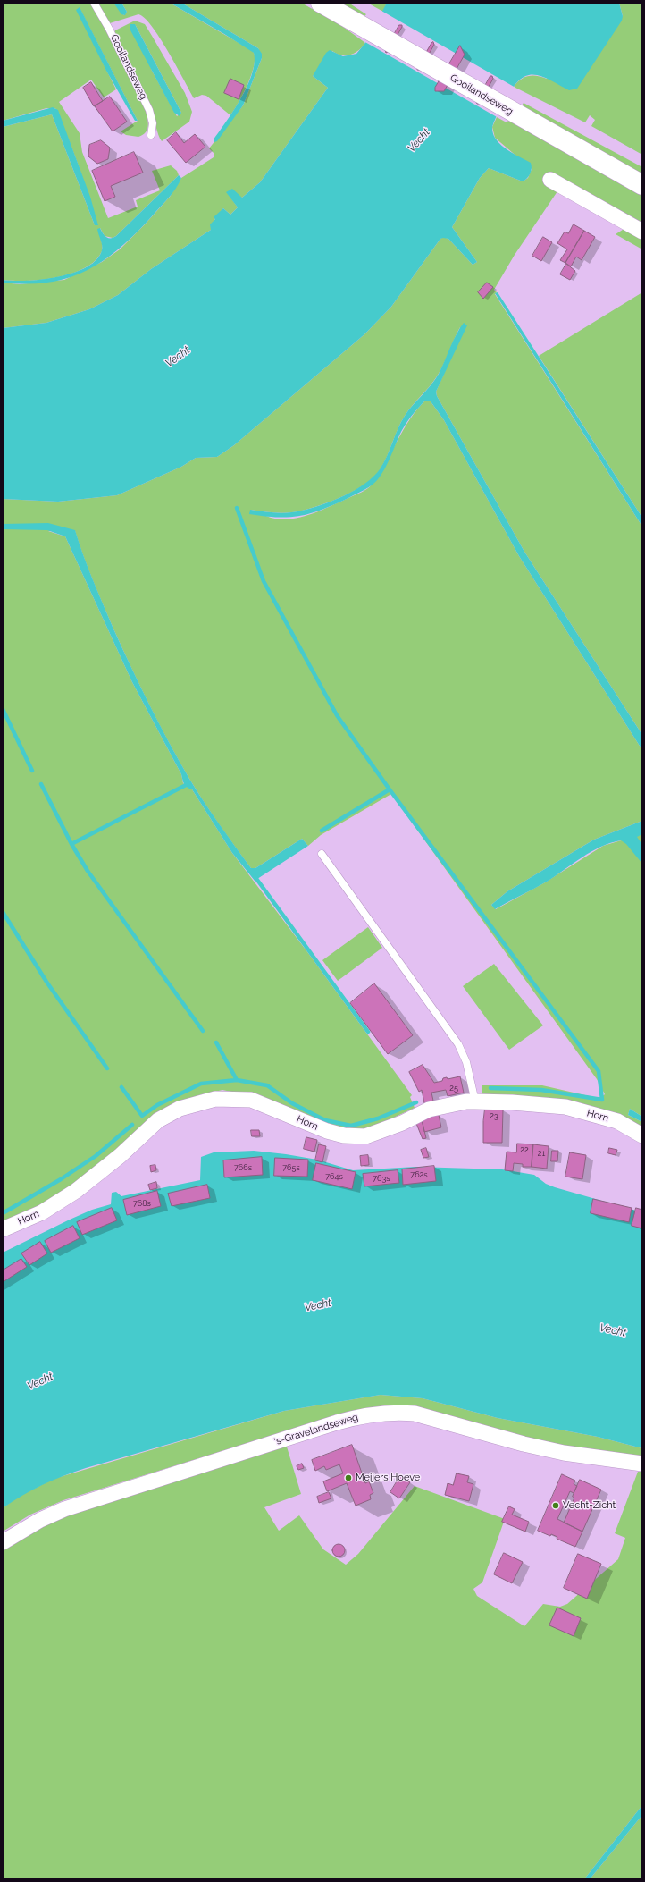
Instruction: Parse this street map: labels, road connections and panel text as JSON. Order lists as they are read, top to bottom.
{
  "streets": {
    "main road": ["Gooilandseweg"],
    "street": ["Horn", "'s-Gravelandseweg"]
  },
  "water": ["Vecht"],
  "places": ["Meijers Hoeve", "Vecht-Zicht"],
  "house_numbers": [
    "25",
    "23",
    "22",
    "21",
    "766s",
    "765s",
    "762s",
    "764s",
    "763s",
    "768s"
  ]
}
